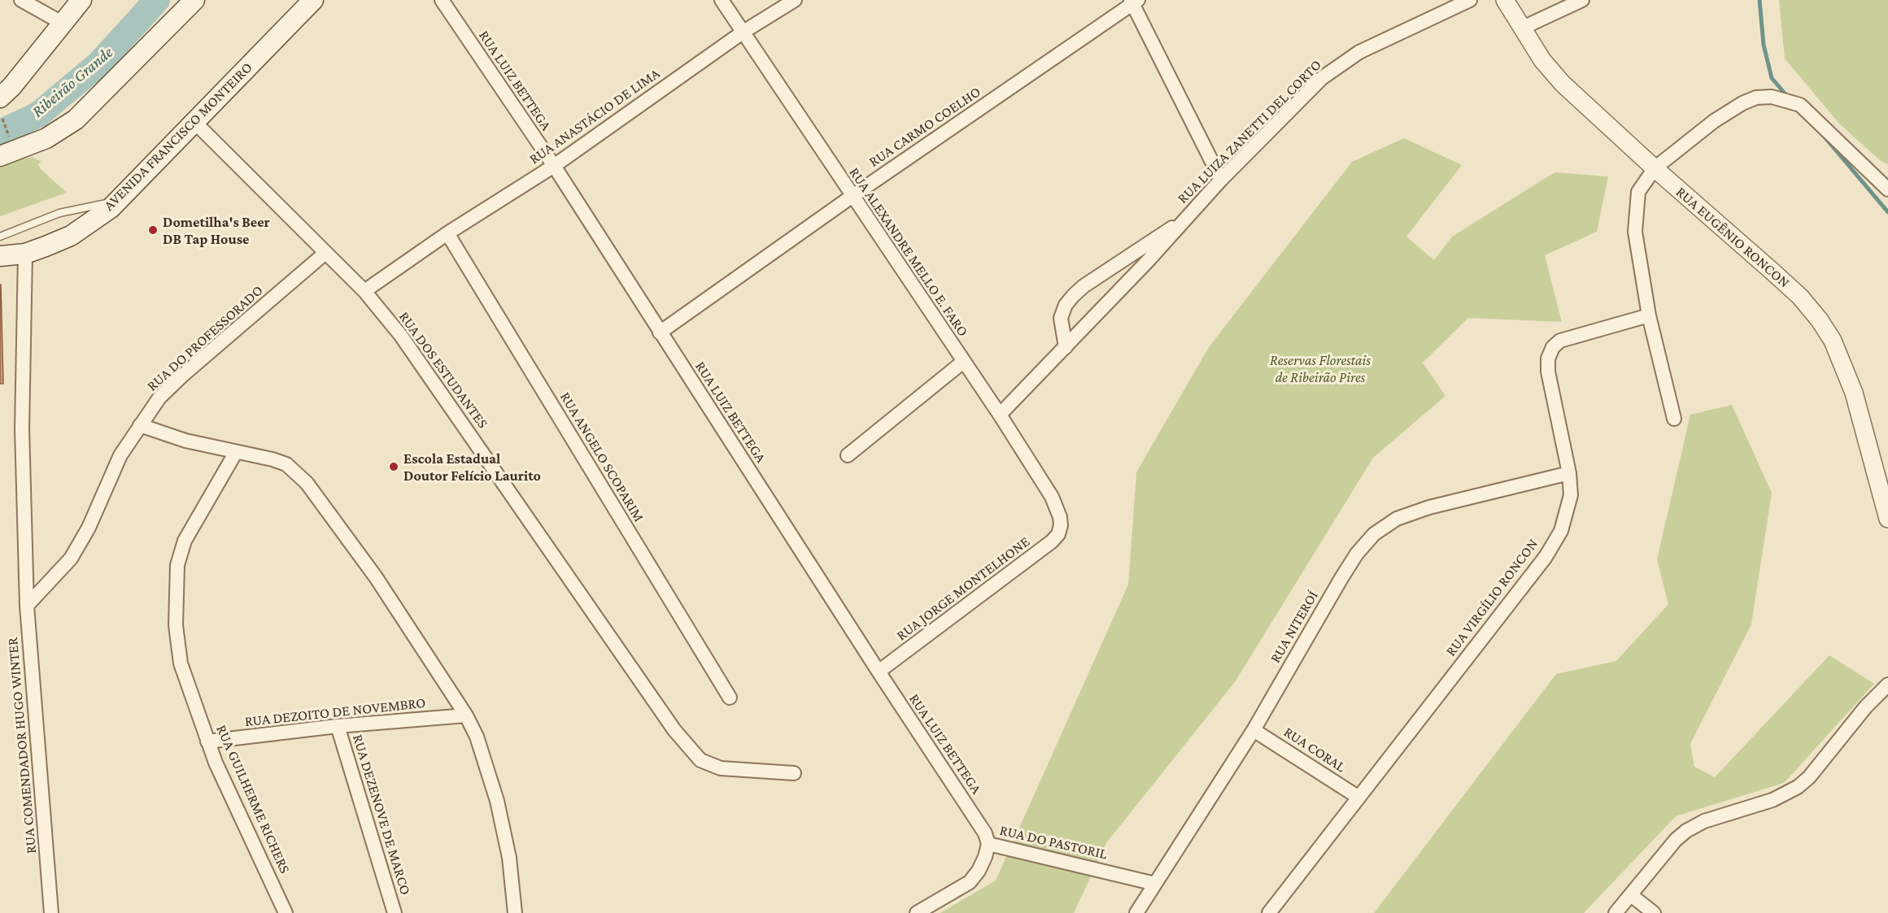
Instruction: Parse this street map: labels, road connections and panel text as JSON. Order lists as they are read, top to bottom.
{
  "streets": {
    "main road": ["AVENIDA FRANCISCO MONTEIRO"],
    "street": [
      "RUA LUIZ BETTEGA",
      "RUA ANASTÁCIO DE LIMA",
      "RUA CARMO COELHO",
      "RUA LUIZA ZANETTI DEL CORTO",
      "RUA EUGÊNIO RONCON",
      "RUA ALEXANDRE MELLO E. FARO",
      "RUA DO PROFESSORADO",
      "RUA DOS ESTUDANTES",
      "RUA ANGELO SCOPARIM",
      "RUA JORGE MONTELHONE",
      "RUA VIRGÍLIO RONCON",
      "RUA NITEROÍ",
      "RUA DEZOITO DE NOVEMBRO",
      "RUA COMENDADOR HUGO WINTER",
      "RUA CORAL",
      "RUA GUILHERME RICHERS",
      "RUA DEZENOVE DE MARCO",
      "RUA DO PASTORIL"
    ]
  },
  "crossings": [
    ["RUA LUIZ BETTEGA", "RUA ANASTÁCIO DE LIMA"],
    ["RUA LUIZ BETTEGA", "RUA CARMO COELHO"],
    ["RUA LUIZ BETTEGA", "RUA JORGE MONTELHONE"],
    ["RUA LUIZ BETTEGA", "RUA DO PASTORIL"],
    ["RUA ANASTÁCIO DE LIMA", "RUA ALEXANDRE MELLO E. FARO"],
    ["RUA ANASTÁCIO DE LIMA", "RUA DOS ESTUDANTES"],
    ["RUA ANASTÁCIO DE LIMA", "RUA ANGELO SCOPARIM"],
    ["RUA CARMO COELHO", "RUA ALEXANDRE MELLO E. FARO"],
    ["RUA LUIZA ZANETTI DEL CORTO", "RUA ALEXANDRE MELLO E. FARO"],
    ["AVENIDA FRANCISCO MONTEIRO", "RUA DOS ESTUDANTES"],
    ["AVENIDA FRANCISCO MONTEIRO", "RUA COMENDADOR HUGO WINTER"],
    ["RUA ALEXANDRE MELLO E. FARO", "RUA JORGE MONTELHONE"],
    ["RUA DO PROFESSORADO", "RUA DOS ESTUDANTES"],
    ["RUA DO PROFESSORADO", "RUA COMENDADOR HUGO WINTER"],
    ["RUA VIRGÍLIO RONCON", "RUA NITEROÍ"],
    ["RUA VIRGÍLIO RONCON", "RUA CORAL"],
    ["RUA NITEROÍ", "RUA CORAL"],
    ["RUA NITEROÍ", "RUA DO PASTORIL"],
    ["RUA DEZOITO DE NOVEMBRO", "RUA GUILHERME RICHERS"],
    ["RUA DEZOITO DE NOVEMBRO", "RUA DEZENOVE DE MARCO"]
  ],
  "water": ["Ribeirão Grande"],
  "parks": ["Reservas Florestais de Ribeirão Pires"],
  "places": ["Dometilha's Beer DB Tap House", "Escola Estadual Doutor Felício Laurito"]
}
